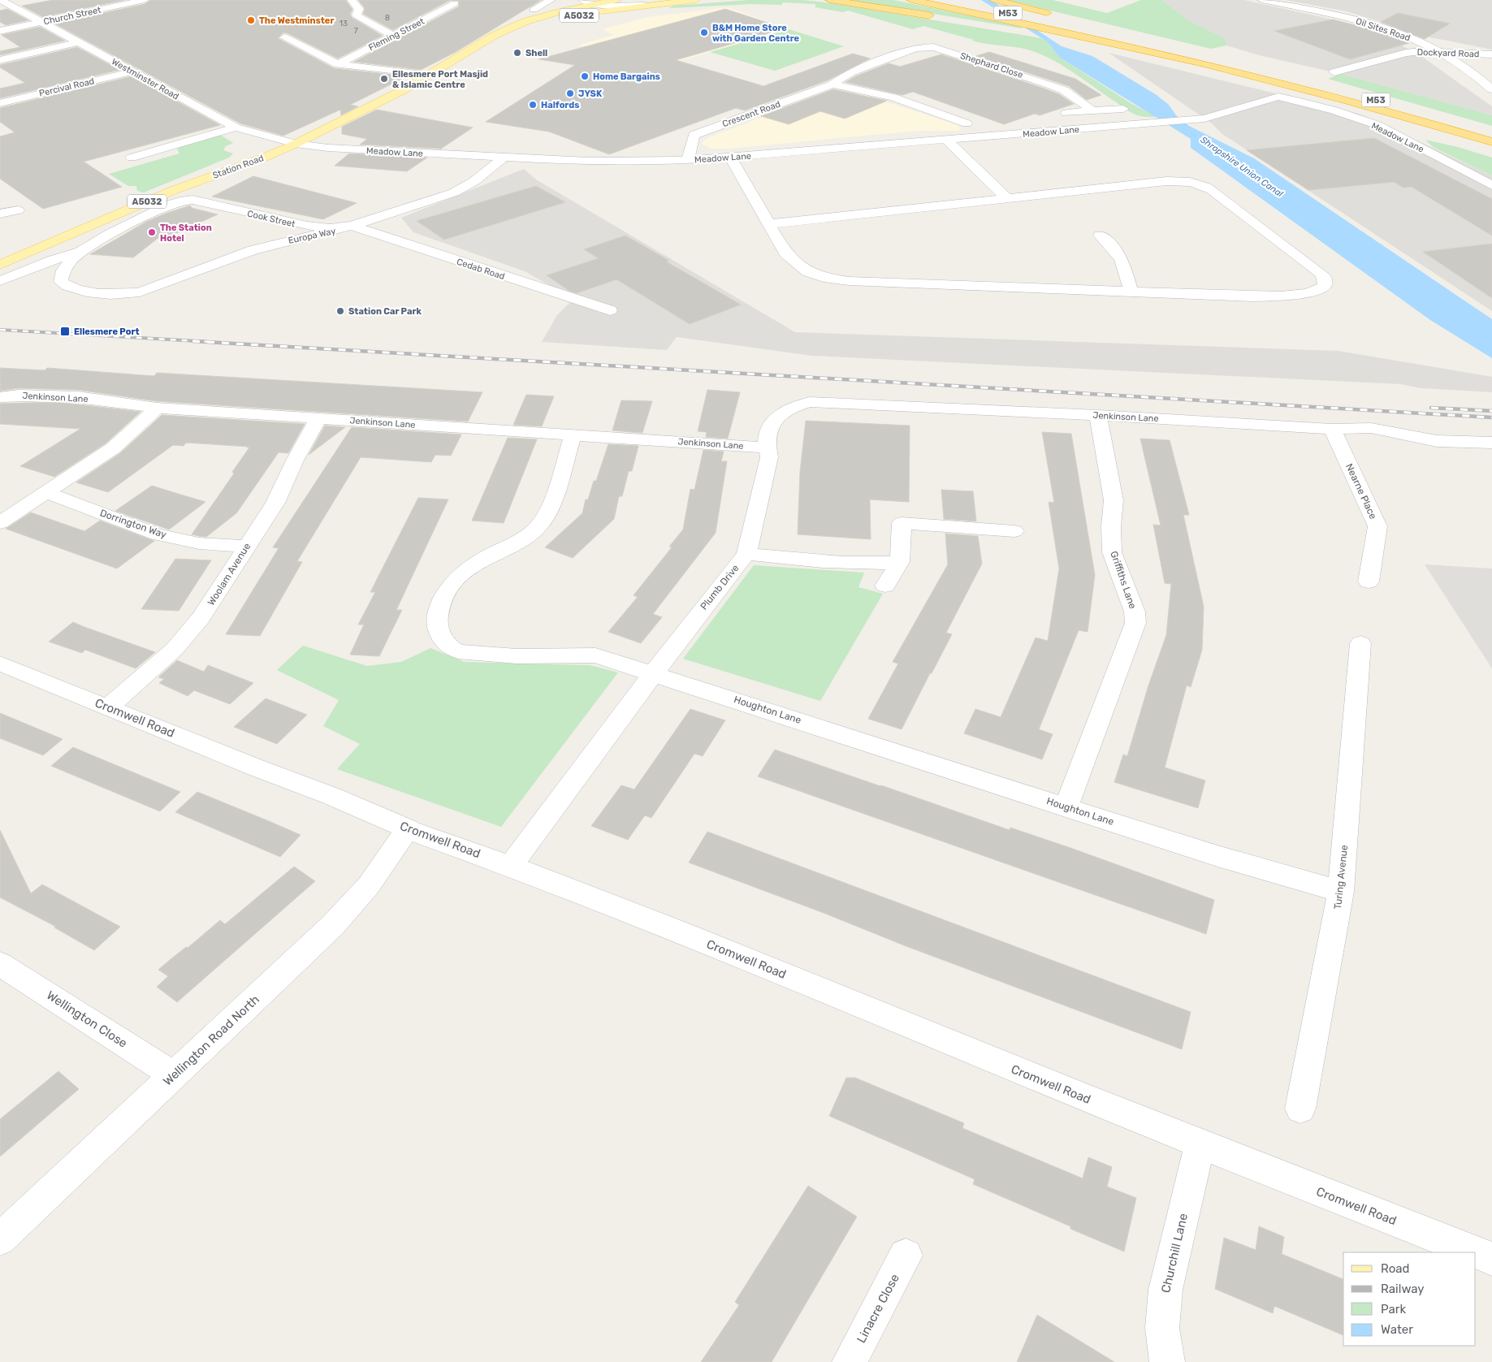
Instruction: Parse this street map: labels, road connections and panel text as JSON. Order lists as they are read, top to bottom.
{
  "streets": {
    "highway": ["M53"],
    "main road": ["A5032", "Station Road"],
    "street": [
      "Church Street",
      "Oil Sites Road",
      "Fleming Street",
      "Dockyard Road",
      "Shephard Close",
      "Westminster Road",
      "Percival Road",
      "Crescent Road",
      "Meadow Lane",
      "Cook Street",
      "Europa Way",
      "Cedab Road",
      "Jenkinson Lane",
      "Nearne Place",
      "Dorrington Way",
      "Woolam Avenue",
      "Griffiths Lane",
      "Plumb Drive",
      "Houghton Lane",
      "Cromwell Road",
      "Turing Avenue",
      "Wellington Close",
      "Wellington Road North",
      "Churchill Lane",
      "Linacre Close"
    ]
  },
  "crossings": [
    ["Church Street", "Westminster Road"],
    ["Oil Sites Road", "Dockyard Road"],
    ["Shephard Close", "Crescent Road"],
    ["Westminster Road", "Percival Road"],
    ["Westminster Road", "Meadow Lane"],
    ["Westminster Road", "Station Road"],
    ["Crescent Road", "Meadow Lane"],
    ["Meadow Lane", "Station Road"],
    ["Meadow Lane", "Europa Way"],
    ["Cook Street", "Europa Way"],
    ["Cook Street", "Cedab Road"],
    ["Europa Way", "Cedab Road"],
    ["Jenkinson Lane", "Nearne Place"],
    ["Jenkinson Lane", "Woolam Avenue"],
    ["Jenkinson Lane", "Griffiths Lane"],
    ["Jenkinson Lane", "Houghton Lane"],
    ["Dorrington Way", "Woolam Avenue"],
    ["Woolam Avenue", "Cromwell Road"],
    ["Griffiths Lane", "Houghton Lane"],
    ["Plumb Drive", "Houghton Lane"],
    ["Plumb Drive", "Cromwell Road"],
    ["Houghton Lane", "Turing Avenue"],
    ["Cromwell Road", "Wellington Road North"],
    ["Cromwell Road", "Churchill Lane"],
    ["Wellington Close", "Wellington Road North"]
  ],
  "water": ["Shropshire Union Canal"],
  "places": {
    "other": [
      "The Westminster",
      "B&M Home Store with Garden Centre",
      "Shell",
      "Home Bargains",
      "Ellesmere Port Masjid & Islamic Centre",
      "JYSK",
      "Halfords",
      "The Station Hotel",
      "Station Car Park"
    ],
    "transit": ["Ellesmere Port"]
  },
  "house_numbers": ["8", "13", "7"],
  "legend": [
    "Road",
    "Railway",
    "Park",
    "Water"
  ]
}
